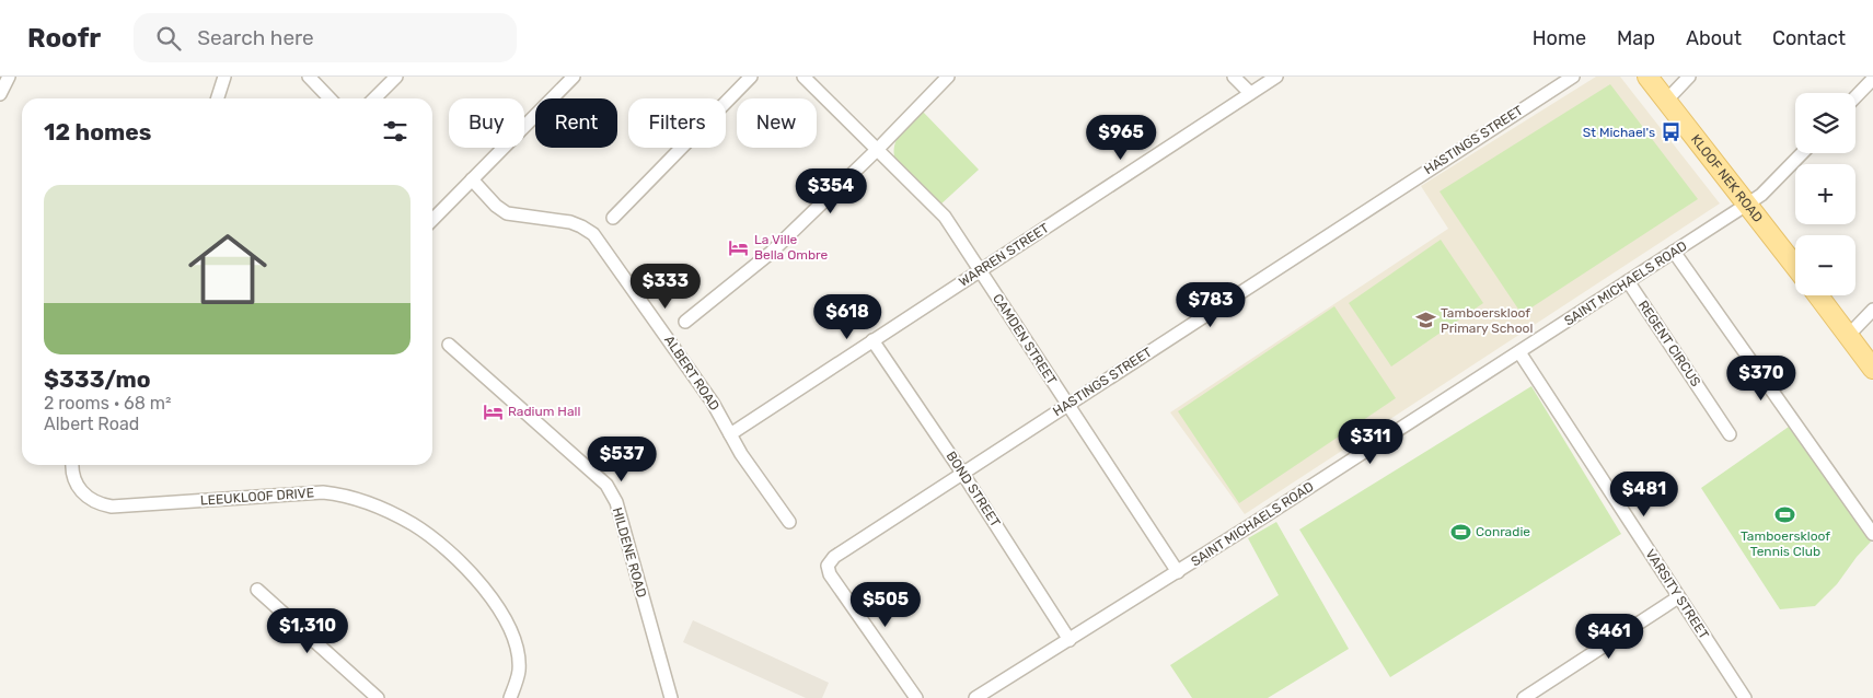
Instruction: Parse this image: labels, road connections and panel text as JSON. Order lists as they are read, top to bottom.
{
  "streets": {
    "main road": ["KLOOF NEK ROAD"],
    "street": [
      "HASTINGS STREET",
      "WARREN STREET",
      "SAINT MICHAELS ROAD",
      "CAMDEN STREET",
      "REGENT CIRCUS",
      "ALBERT ROAD",
      "BOND STREET",
      "LEEUKLOOF DRIVE",
      "HILDENE ROAD",
      "VARSITY STREET"
    ]
  },
  "crossings": [
    ["HASTINGS STREET", "CAMDEN STREET"],
    ["HASTINGS STREET", "BOND STREET"],
    ["KLOOF NEK ROAD", "SAINT MICHAELS ROAD"],
    ["WARREN STREET", "CAMDEN STREET"],
    ["WARREN STREET", "ALBERT ROAD"],
    ["WARREN STREET", "BOND STREET"],
    ["SAINT MICHAELS ROAD", "CAMDEN STREET"],
    ["SAINT MICHAELS ROAD", "REGENT CIRCUS"],
    ["SAINT MICHAELS ROAD", "BOND STREET"],
    ["SAINT MICHAELS ROAD", "VARSITY STREET"]
  ],
  "places": {
    "bus stop": ["St Michael's"],
    "hotel": ["La Ville Bella Ombre", "Radium Hall"],
    "school or university": ["Tamboerskloof Primary School"],
    "sports": ["Tamboerskloof Tennis Club", "Conradie"]
  },
  "page": {
    "header": "Roofr",
    "search": "Search here",
    "nav": [
      "Home",
      "Map",
      "About",
      "Contact"
    ],
    "map_buttons": ["+", "−"],
    "chip": [
      "Buy",
      "Rent",
      "Filters",
      "New"
    ],
    "heading": "12 homes",
    "price": [
      "$965",
      "$354",
      "$333",
      "$783",
      "$618",
      "$370",
      "$311",
      "$537",
      "$481",
      "$505",
      "$1,310",
      "$461"
    ],
    "list": [
      {
        "name": "$333/mo",
        "note": "2 rooms · 68 m² · Albert Road"
      }
    ]
  }
}
